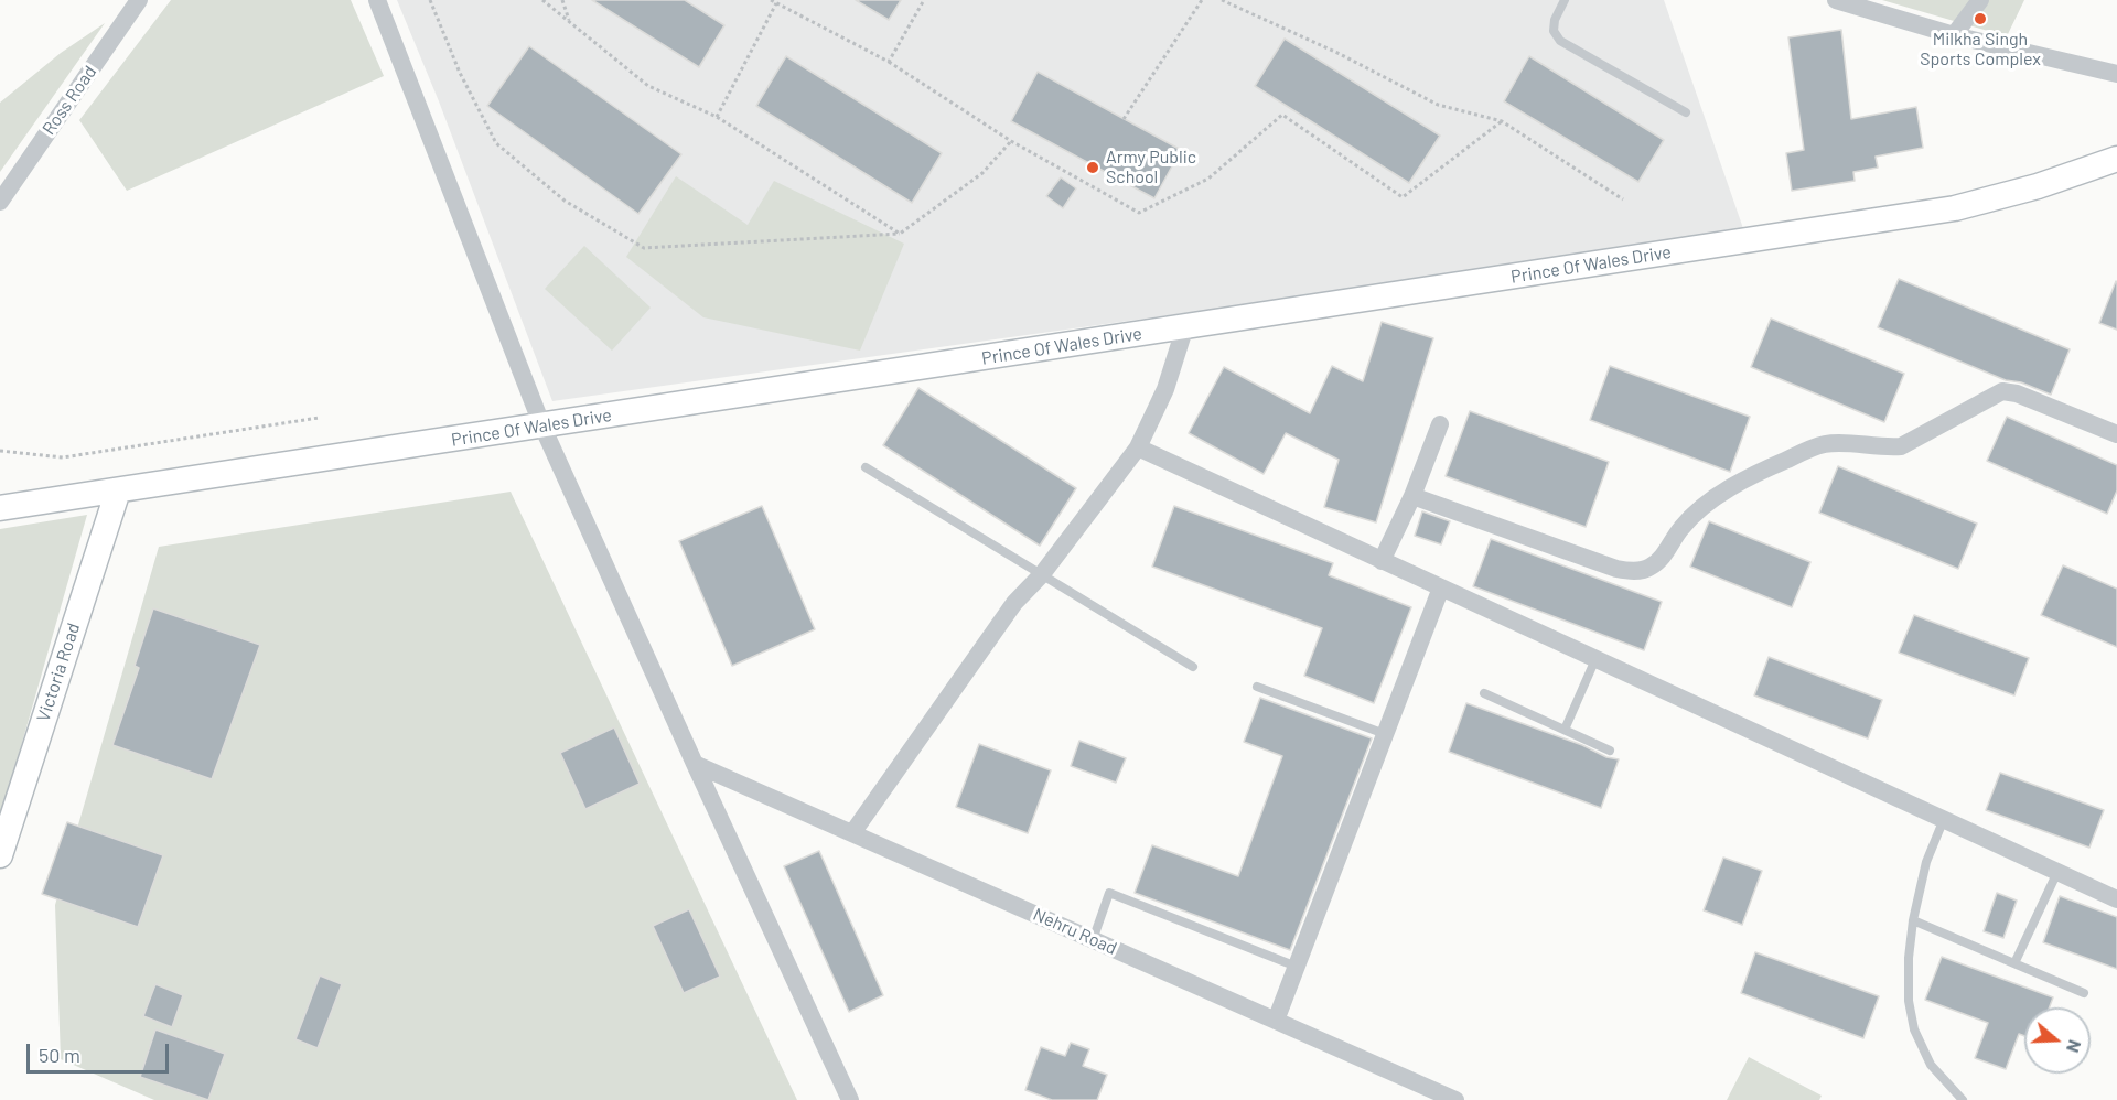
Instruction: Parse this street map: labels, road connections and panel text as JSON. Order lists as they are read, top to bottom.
{
  "streets": {
    "main road": ["Prince Of Wales Drive", "Victoria Road"],
    "street": ["Ross Road", "Nehru Road"]
  },
  "crossings": [
    ["Prince Of Wales Drive", "Victoria Road"]
  ],
  "places": ["Milkha Singh Sports Complex", "Army Public School"],
  "scale_bar": "50 m",
  "north": "right"
}
